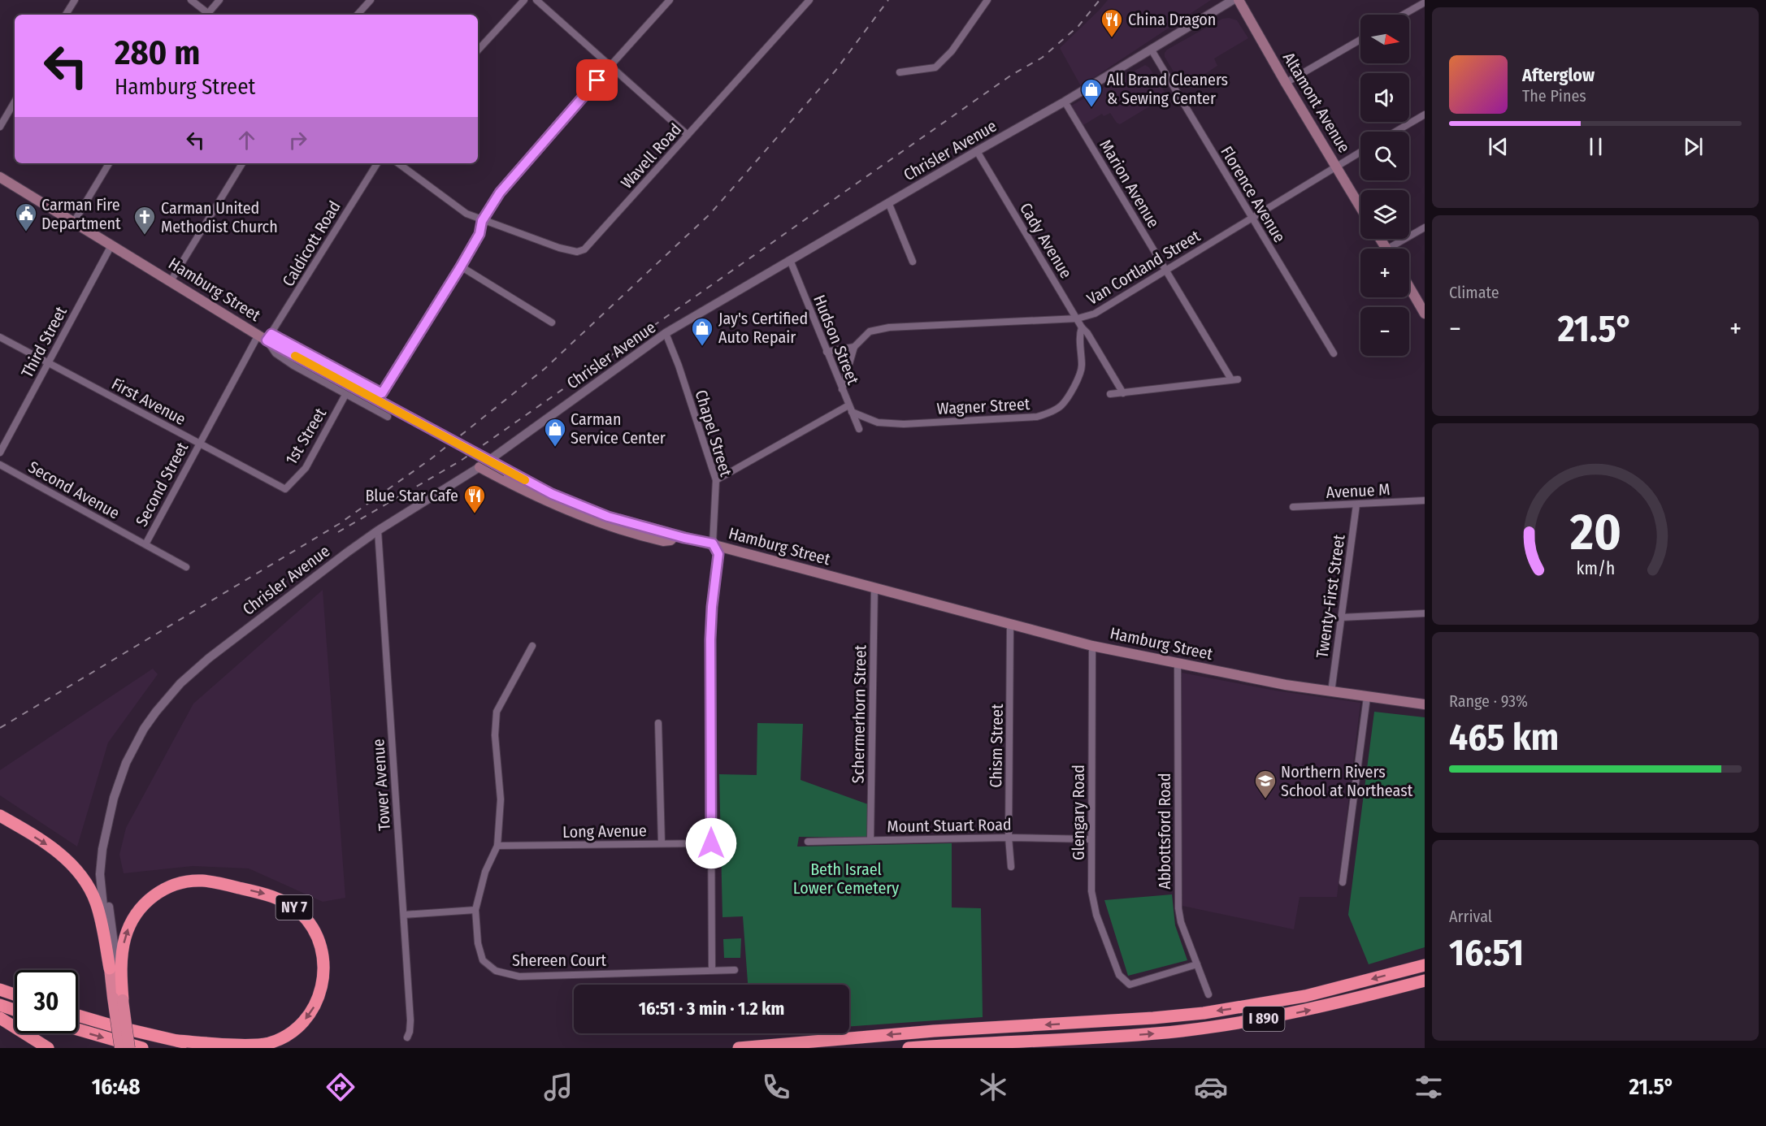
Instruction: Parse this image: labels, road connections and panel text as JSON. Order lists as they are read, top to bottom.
{
  "streets": {
    "highway": ["NY 7", "I 890"],
    "main road": ["Altamont Avenue", "Hamburg Street"],
    "street": [
      "Chrisler Avenue",
      "Wavell Road",
      "Marion Avenue",
      "Florence Avenue",
      "Cady Avenue",
      "Caldicott Road",
      "Van Cortland Street",
      "Hudson Street",
      "Third Street",
      "First Avenue",
      "Wagner Street",
      "Chapel Street",
      "1st Street",
      "Second Street",
      "Second Avenue",
      "Avenue M",
      "Twenty-First Street",
      "Schermerhorn Street",
      "Chism Street",
      "Tower Avenue",
      "Glengary Road",
      "Mount Stuart Road",
      "Long Avenue",
      "Abbottsford Road",
      "Shereen Court"
    ]
  },
  "crossings": [
    ["Altamont Avenue", "Van Cortland Street"],
    ["Chrisler Avenue", "Marion Avenue"],
    ["Chrisler Avenue", "Florence Avenue"],
    ["Chrisler Avenue", "Cady Avenue"],
    ["Chrisler Avenue", "Hudson Street"],
    ["Chrisler Avenue", "Chapel Street"],
    ["Chrisler Avenue", "Tower Avenue"],
    ["Chrisler Avenue", "NY 7"],
    ["Marion Avenue", "Cady Avenue"],
    ["Marion Avenue", "Van Cortland Street"],
    ["Florence Avenue", "Van Cortland Street"],
    ["Cady Avenue", "Van Cortland Street"],
    ["Cady Avenue", "Wagner Street"],
    ["Caldicott Road", "Hamburg Street"],
    ["Caldicott Road", "Second Street"],
    ["Hamburg Street", "Third Street"],
    ["Hamburg Street", "Chapel Street"],
    ["Hamburg Street", "Second Street"],
    ["Hamburg Street", "Twenty-First Street"],
    ["Hamburg Street", "Schermerhorn Street"],
    ["Hamburg Street", "Chism Street"],
    ["Hamburg Street", "Glengary Road"],
    ["Hamburg Street", "Abbottsford Road"],
    ["Hudson Street", "Wagner Street"],
    ["Third Street", "First Avenue"],
    ["First Avenue", "1st Street"],
    ["First Avenue", "Second Street"],
    ["Chapel Street", "Long Avenue"],
    ["Chapel Street", "Shereen Court"],
    ["Second Street", "Second Avenue"],
    ["Avenue M", "Twenty-First Street"],
    ["Schermerhorn Street", "Mount Stuart Road"],
    ["Chism Street", "Mount Stuart Road"],
    ["Glengary Road", "Mount Stuart Road"],
    ["Glengary Road", "Abbottsford Road"],
    ["Long Avenue", "Shereen Court"]
  ],
  "parks": ["Beth Israel Lower Cemetery"],
  "places": {
    "restaurant": ["China Dragon", "Blue Star Cafe"],
    "shop": ["All Brand Cleaners & Sewing Center", "Jay's Certified Auto Repair", "Carman Service Center"],
    "public building": ["Carman Fire Department"],
    "church": ["Carman United Methodist Church"],
    "school or university": ["Northern Rivers School at Northeast"]
  },
  "north": "right",
  "page": {
    "map_buttons": ["+", "−"],
    "turn": ["280 m", "Hamburg Street"],
    "song": ["Afterglow", "The Pines"],
    "tile": [
      "Climate",
      ["Range · 93%", "465 km"],
      ["Arrival", "16:51"]
    ],
    "heat": ["−", "21.5°", "+"],
    "limit": "30",
    "trip": "16:51 · 3 min · 1.2 km",
    "tabs": ["16:48", "21.5°"],
    "gauge": ["20", "km/h"]
  }
}
